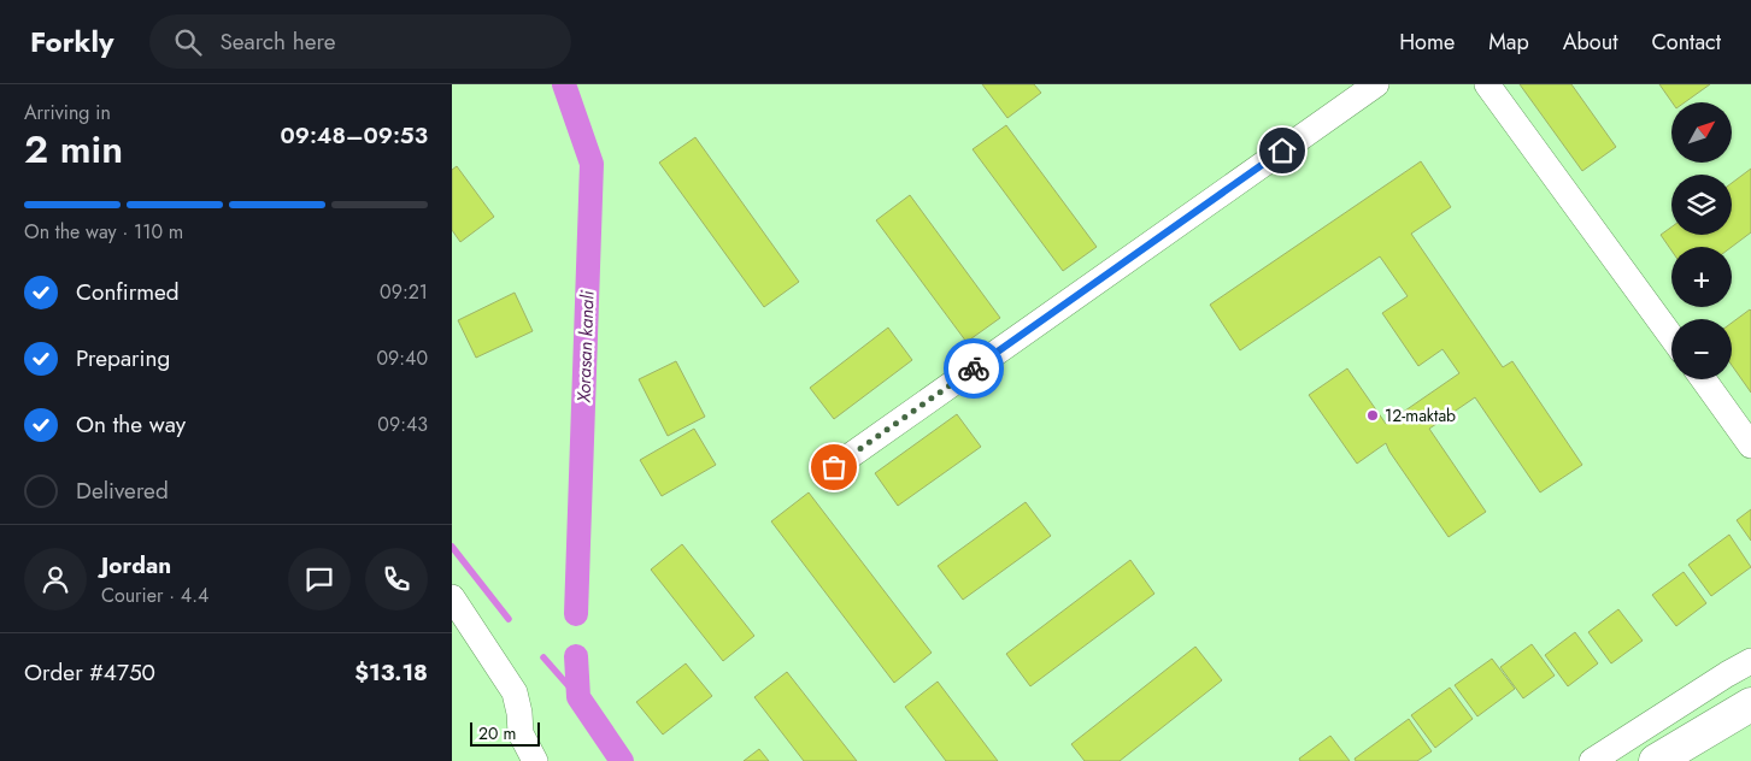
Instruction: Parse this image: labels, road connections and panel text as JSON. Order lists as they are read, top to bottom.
{
  "water": ["Xorasan kanali"],
  "places": ["12-maktab"],
  "scale_bar": "20 m",
  "north": "top right",
  "page": {
    "header": "Forkly",
    "search": "Search here",
    "nav": [
      "Home",
      "Map",
      "About",
      "Contact"
    ],
    "heading": ["2 min", "Arriving in", "09:48–09:53"],
    "panel": [
      "Jordan",
      "Courier · 4.4",
      "Order #4750",
      "$13.18"
    ],
    "map_buttons": ["+", "−"],
    "bar": "On the way · 110 m",
    "list": [
      ["Confirmed", "09:21"],
      ["Preparing", "09:40"],
      ["On the way", "09:43"],
      "Delivered"
    ],
    "scale": "20 m"
  }
}
